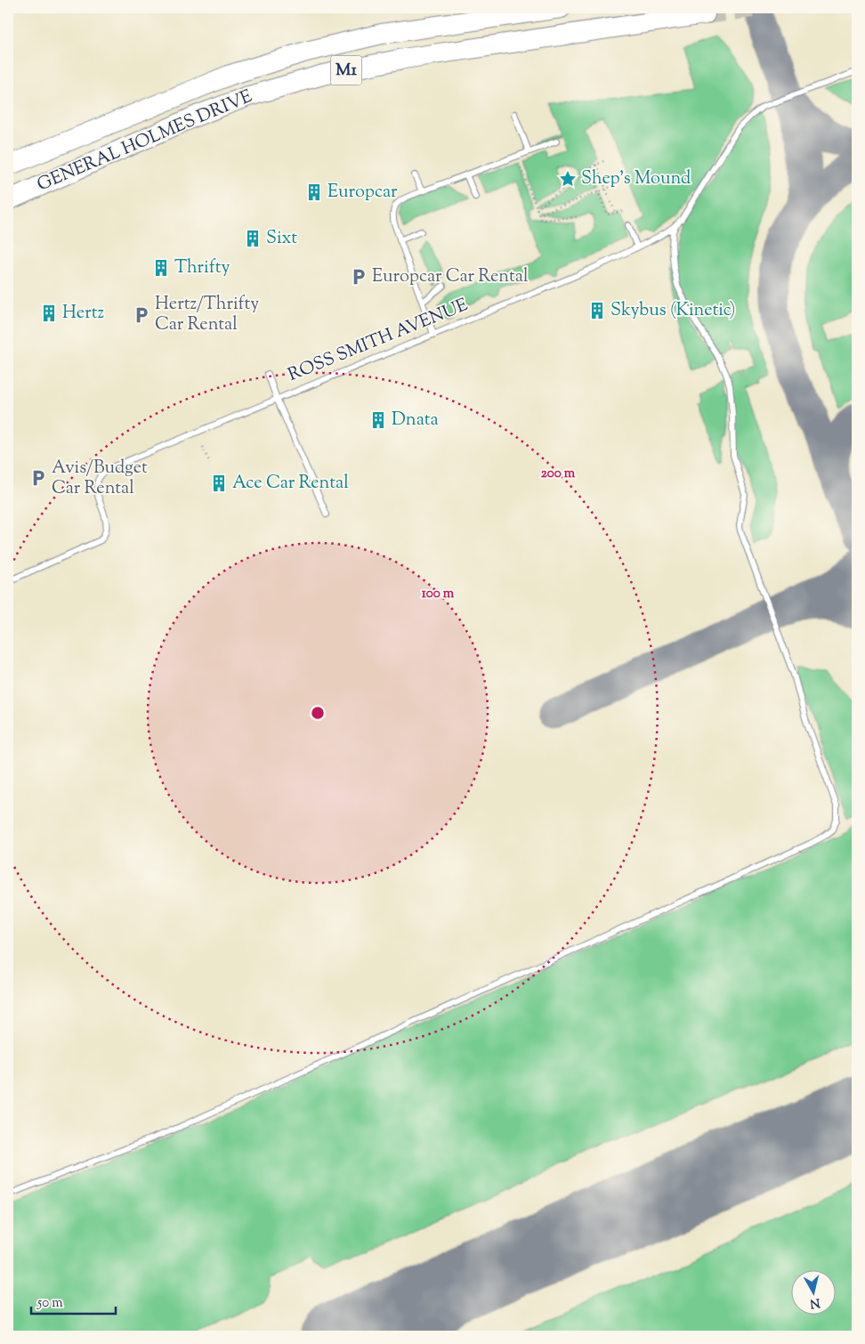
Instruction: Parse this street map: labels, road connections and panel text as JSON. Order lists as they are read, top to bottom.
{
  "streets": {
    "highway": ["M1", "GENERAL HOLMES DRIVE"],
    "lane": ["ROSS SMITH AVENUE"]
  },
  "places": {
    "place": ["Shep's Mound"],
    "building": [
      "Europcar",
      "Sixt",
      "Thrifty",
      "Skybus (Kinetic)",
      "Hertz",
      "Dnata",
      "Ace Car Rental"
    ],
    "parking": ["Europcar Car Rental", "Hertz/Thrifty Car Rental", "Avis/Budget Car Rental"]
  },
  "scale_bar": "50 m",
  "north": "bottom",
  "rings": ["200 m", "100 m"]
}
